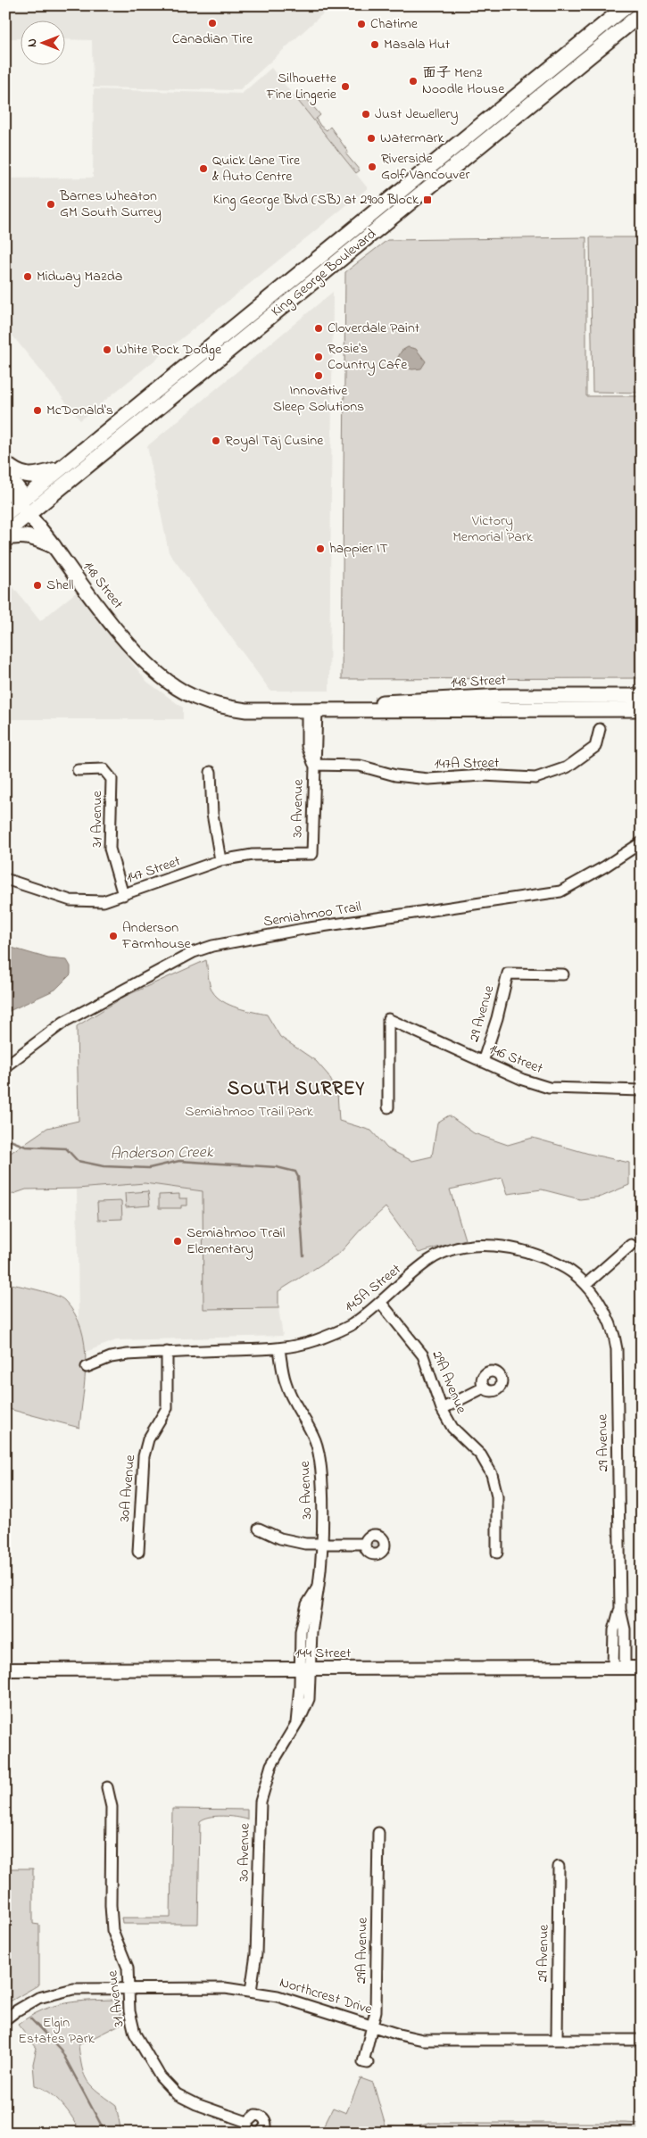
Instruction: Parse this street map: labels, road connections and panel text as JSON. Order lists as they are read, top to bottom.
{
  "streets": {
    "main road": ["King George Boulevard", "148 Street"],
    "street": [
      "147A Street",
      "30 Avenue",
      "31 Avenue",
      "147 Street",
      "Semiahmoo Trail",
      "29 Avenue",
      "146 Street",
      "145A Street",
      "29A Avenue",
      "30A Avenue",
      "144 Street",
      "Northcrest Drive"
    ]
  },
  "crossings": [
    ["King George Boulevard", "148 Street"],
    ["148 Street", "30 Avenue"],
    ["147A Street", "30 Avenue"],
    ["30 Avenue", "147 Street"],
    ["30 Avenue", "145A Street"],
    ["30 Avenue", "144 Street"],
    ["30 Avenue", "Northcrest Drive"],
    ["31 Avenue", "147 Street"],
    ["31 Avenue", "Northcrest Drive"],
    ["29 Avenue", "146 Street"],
    ["29 Avenue", "145A Street"],
    ["29 Avenue", "144 Street"],
    ["29 Avenue", "Northcrest Drive"],
    ["145A Street", "29A Avenue"],
    ["145A Street", "30A Avenue"],
    ["29A Avenue", "Northcrest Drive"]
  ],
  "districts": ["SOUTH SURREY"],
  "water": ["Anderson Creek"],
  "parks": ["Victory Memorial Park", "Semiahmoo Trail Park", "Elgin Estates Park"],
  "places": {
    "other": [
      "Canadian Tire",
      "Chatime",
      "Masala Hut",
      "面子 Menz Noodle House",
      "Silhouette Fine Lingerie",
      "Just Jewellery",
      "Watermark",
      "Riverside Golf Vancouver",
      "Quick Lane Tire & Auto Centre",
      "Barnes Wheaton GM South Surrey",
      "Midway Mazda",
      "Cloverdale Paint",
      "White Rock Dodge",
      "Rosie's Country Cafe",
      "Innovative Sleep Solutions",
      "McDonald's",
      "Royal Taj Cusine",
      "happier IT",
      "Shell",
      "Anderson Farmhouse",
      "Semiahmoo Trail Elementary"
    ],
    "transit": ["King George Blvd (SB) at 2900 Block"]
  },
  "north": "left"
}
